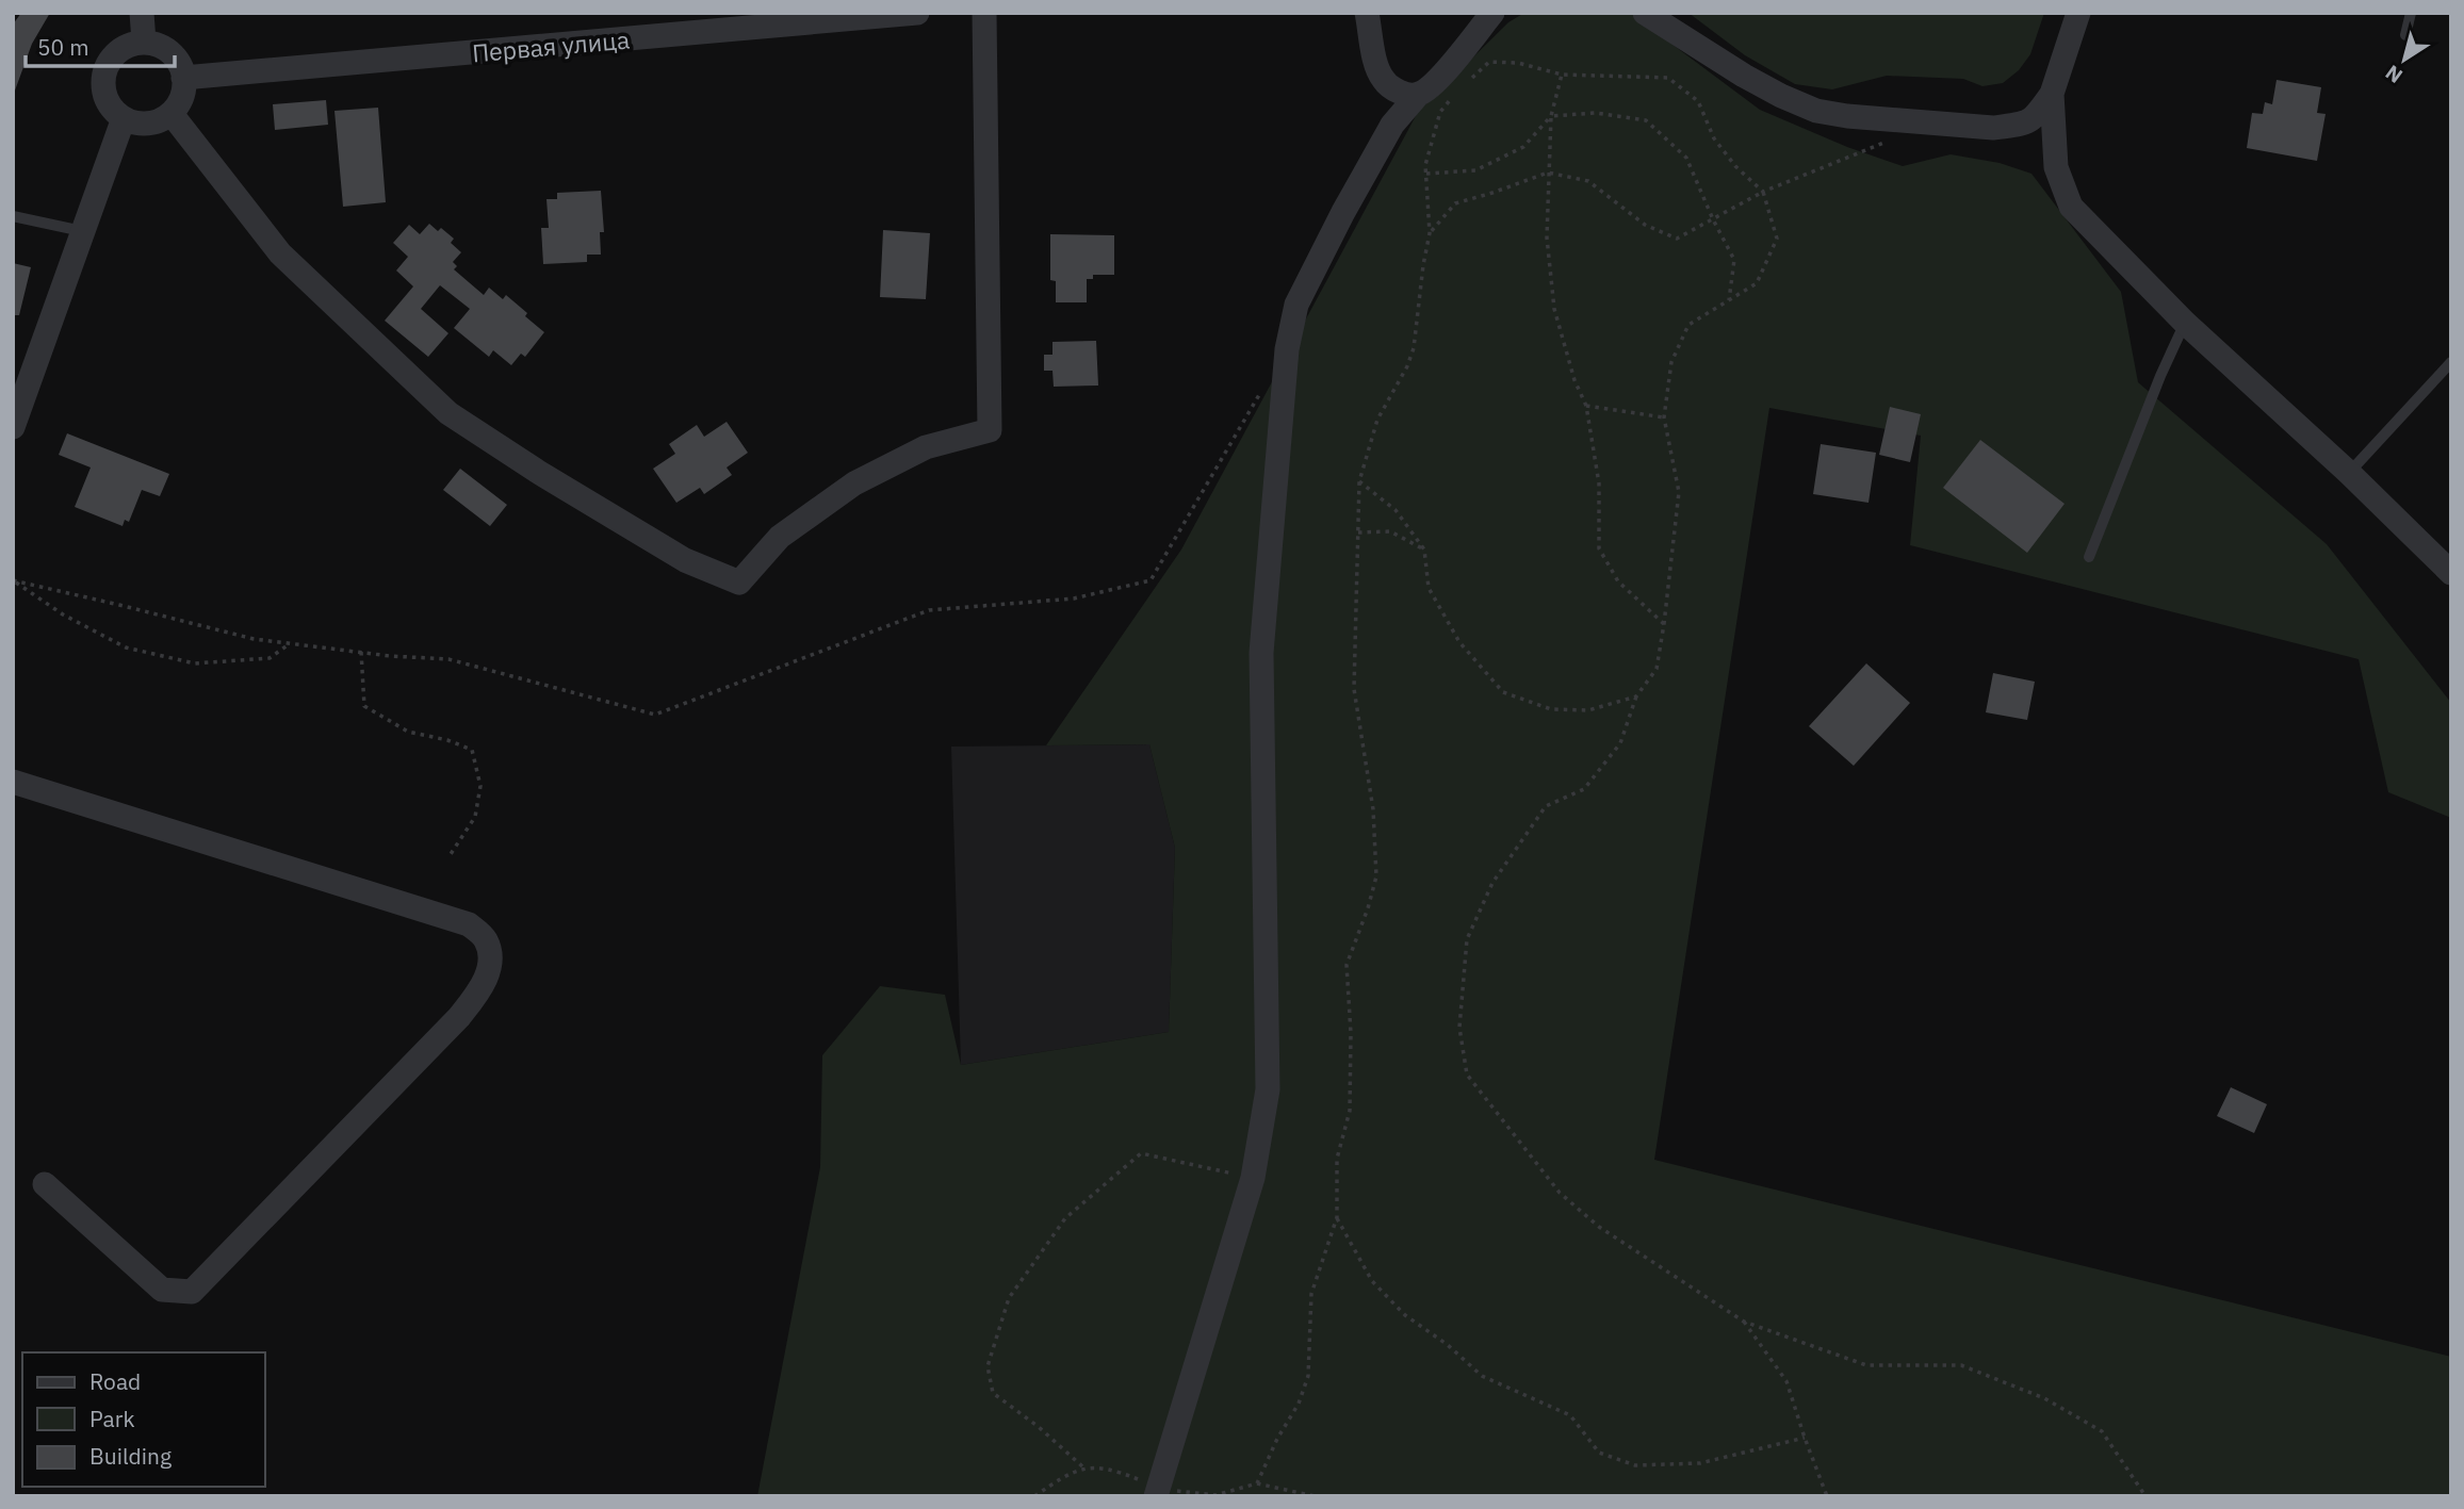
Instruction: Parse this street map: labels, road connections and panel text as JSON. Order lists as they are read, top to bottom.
{
  "streets": {
    "street": ["Первая улица"]
  },
  "legend": ["Road", "Park", "Building"],
  "scale_bar": "50 m",
  "north": "bottom left"
}
